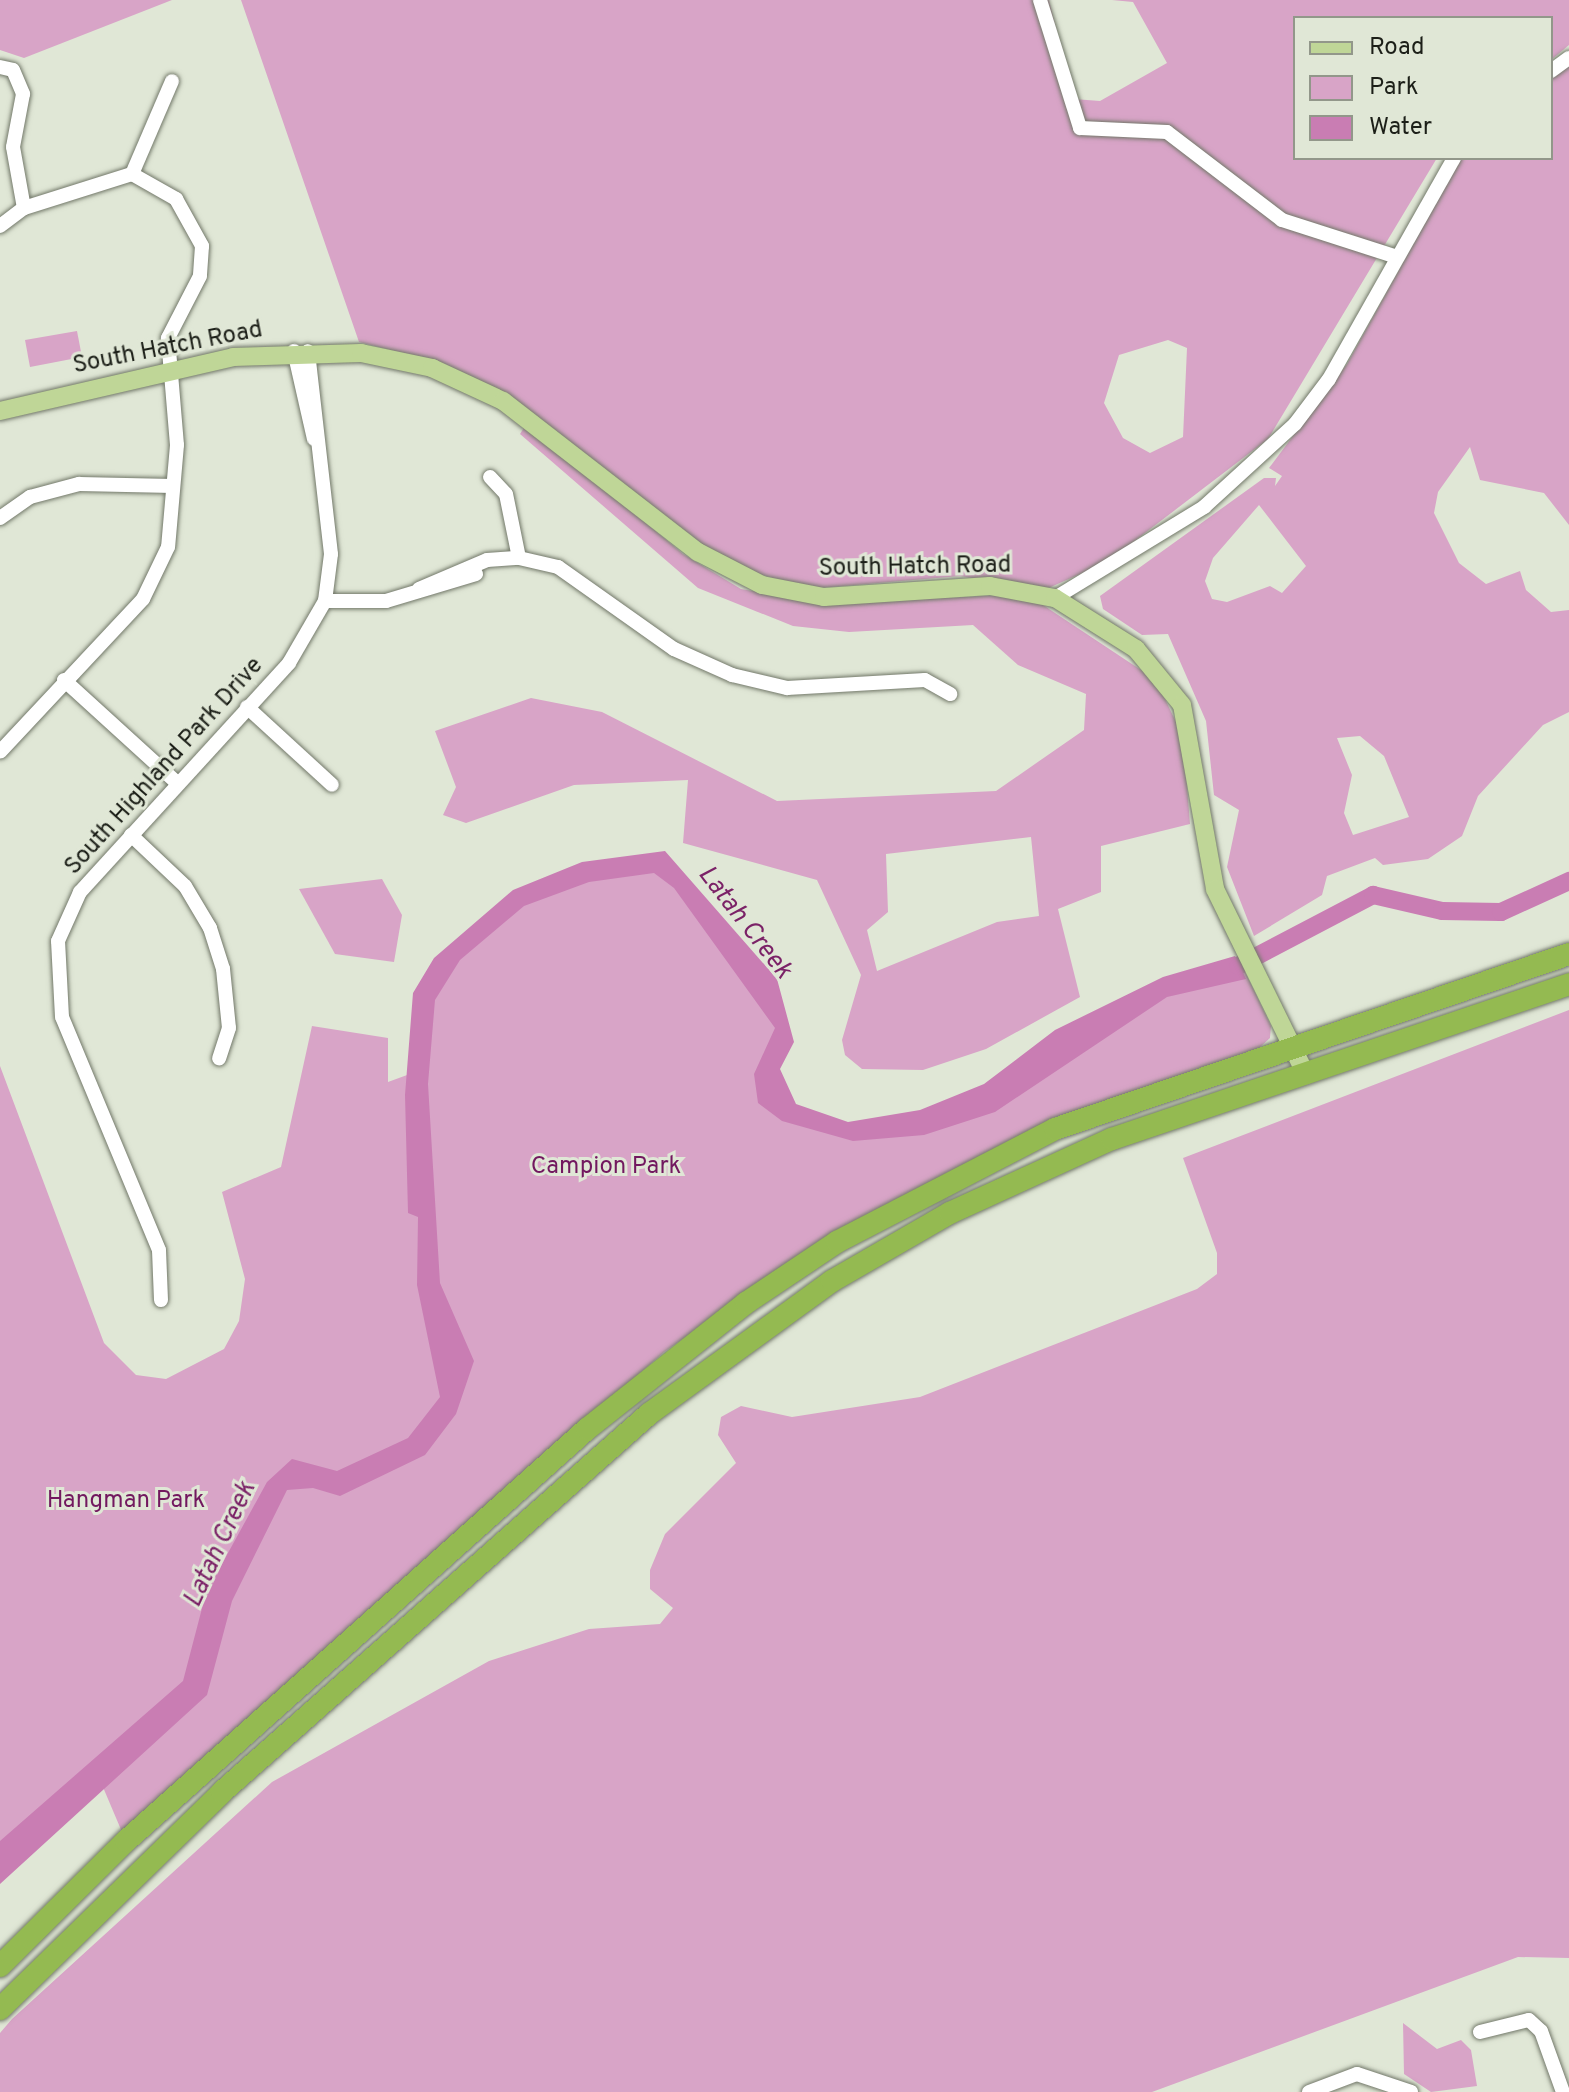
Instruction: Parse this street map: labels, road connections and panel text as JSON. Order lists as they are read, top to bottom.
{
  "streets": {
    "main road": ["South Hatch Road"],
    "street": ["South Highland Park Drive"]
  },
  "crossings": [
    ["South Hatch Road", "South Highland Park Drive"]
  ],
  "water": ["Latah Creek"],
  "parks": ["Campion Park", "Hangman Park"],
  "legend": ["Road", "Park", "Water"]
}
